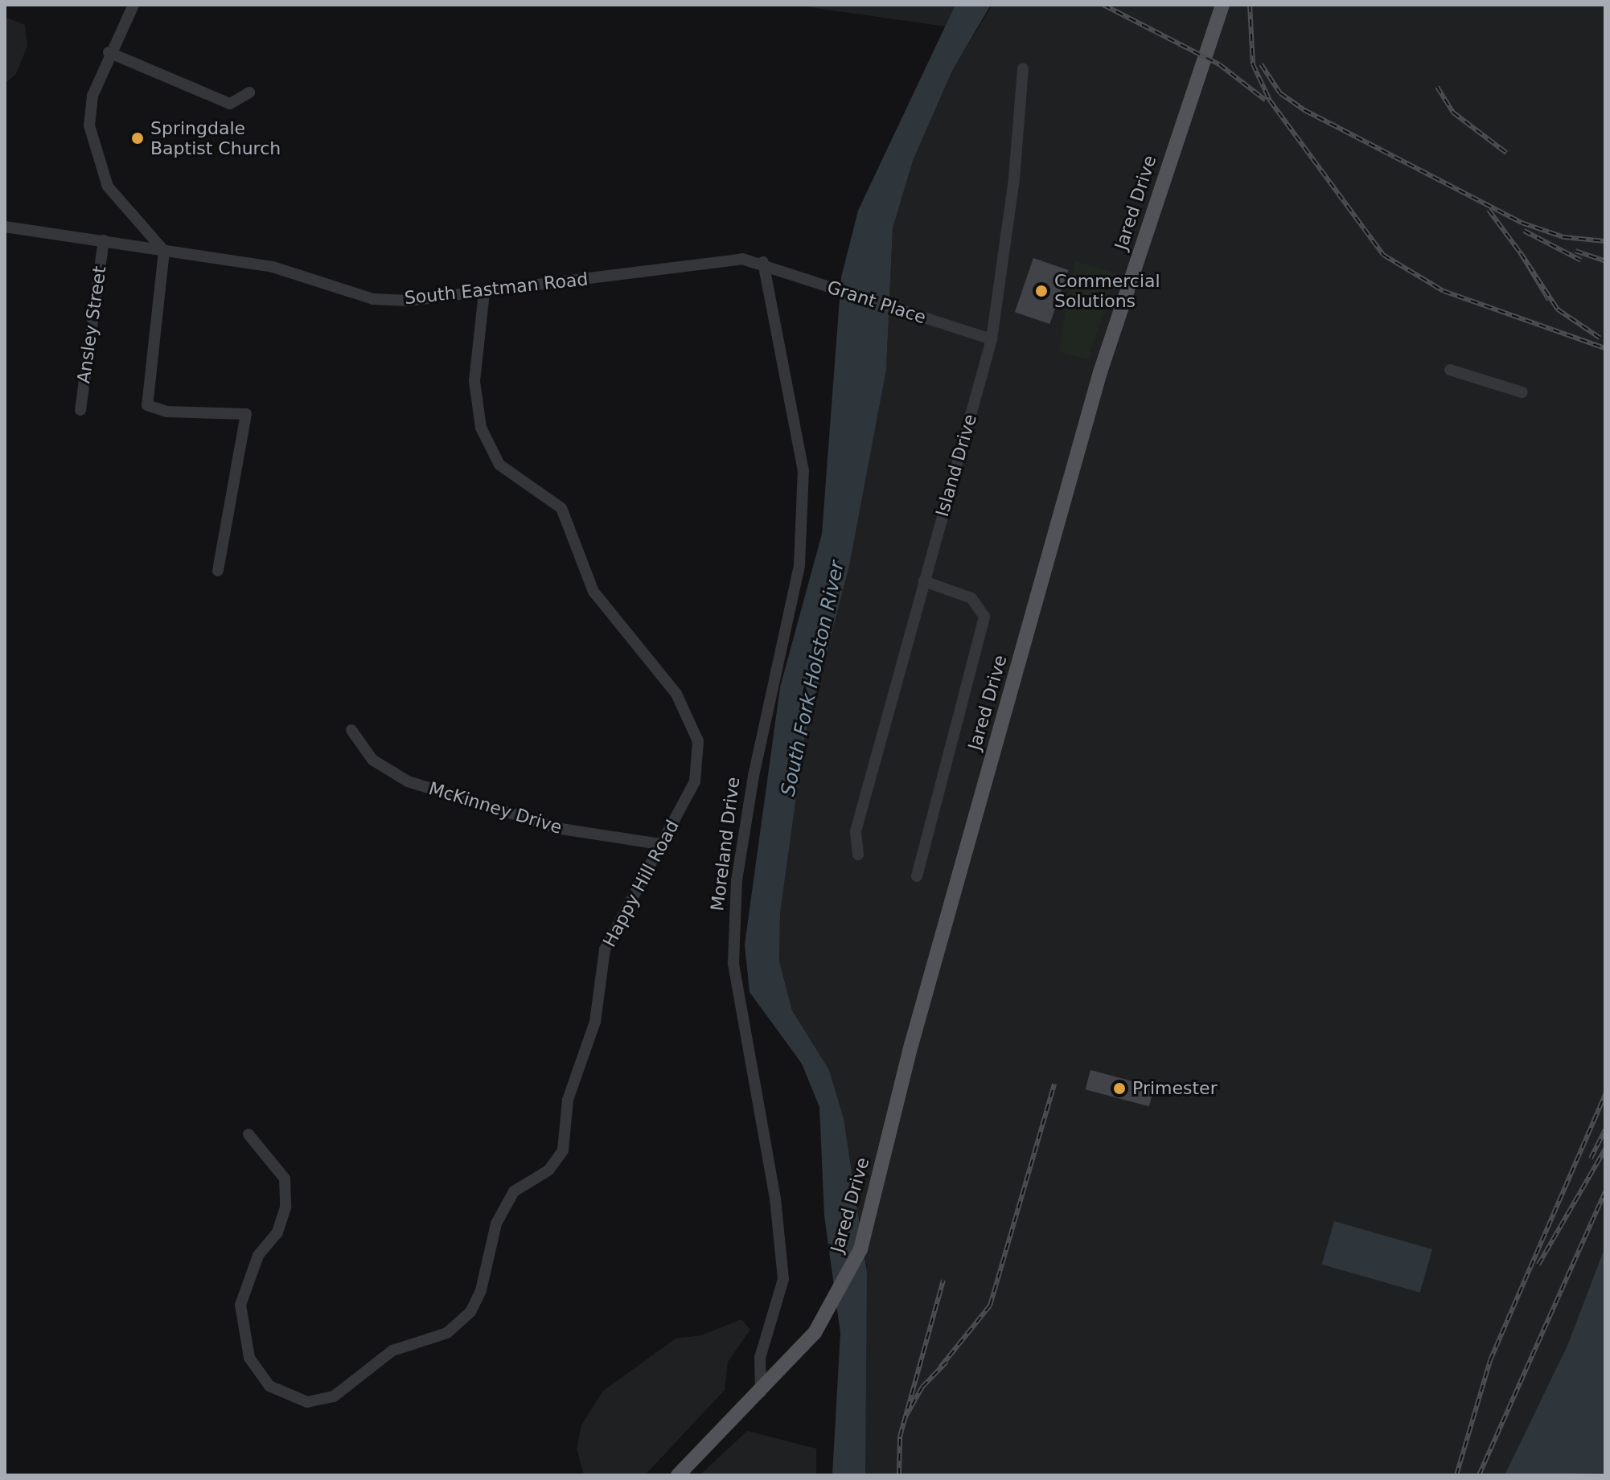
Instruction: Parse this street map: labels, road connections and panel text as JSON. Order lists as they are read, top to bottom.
{
  "streets": {
    "main road": ["Jared Drive"],
    "street": [
      "South Eastman Road",
      "Grant Place",
      "Ansley Street",
      "Island Drive",
      "McKinney Drive",
      "Moreland Drive",
      "Happy Hill Road"
    ]
  },
  "crossings": [
    ["Jared Drive", "Moreland Drive"],
    ["South Eastman Road", "Grant Place"],
    ["South Eastman Road", "Ansley Street"],
    ["South Eastman Road", "Moreland Drive"],
    ["South Eastman Road", "Happy Hill Road"],
    ["Grant Place", "Island Drive"],
    ["Grant Place", "Moreland Drive"],
    ["McKinney Drive", "Happy Hill Road"]
  ],
  "water": ["South Fork Holston River"],
  "places": ["Springdale Baptist Church", "Commercial Solutions", "Primester"]
}
